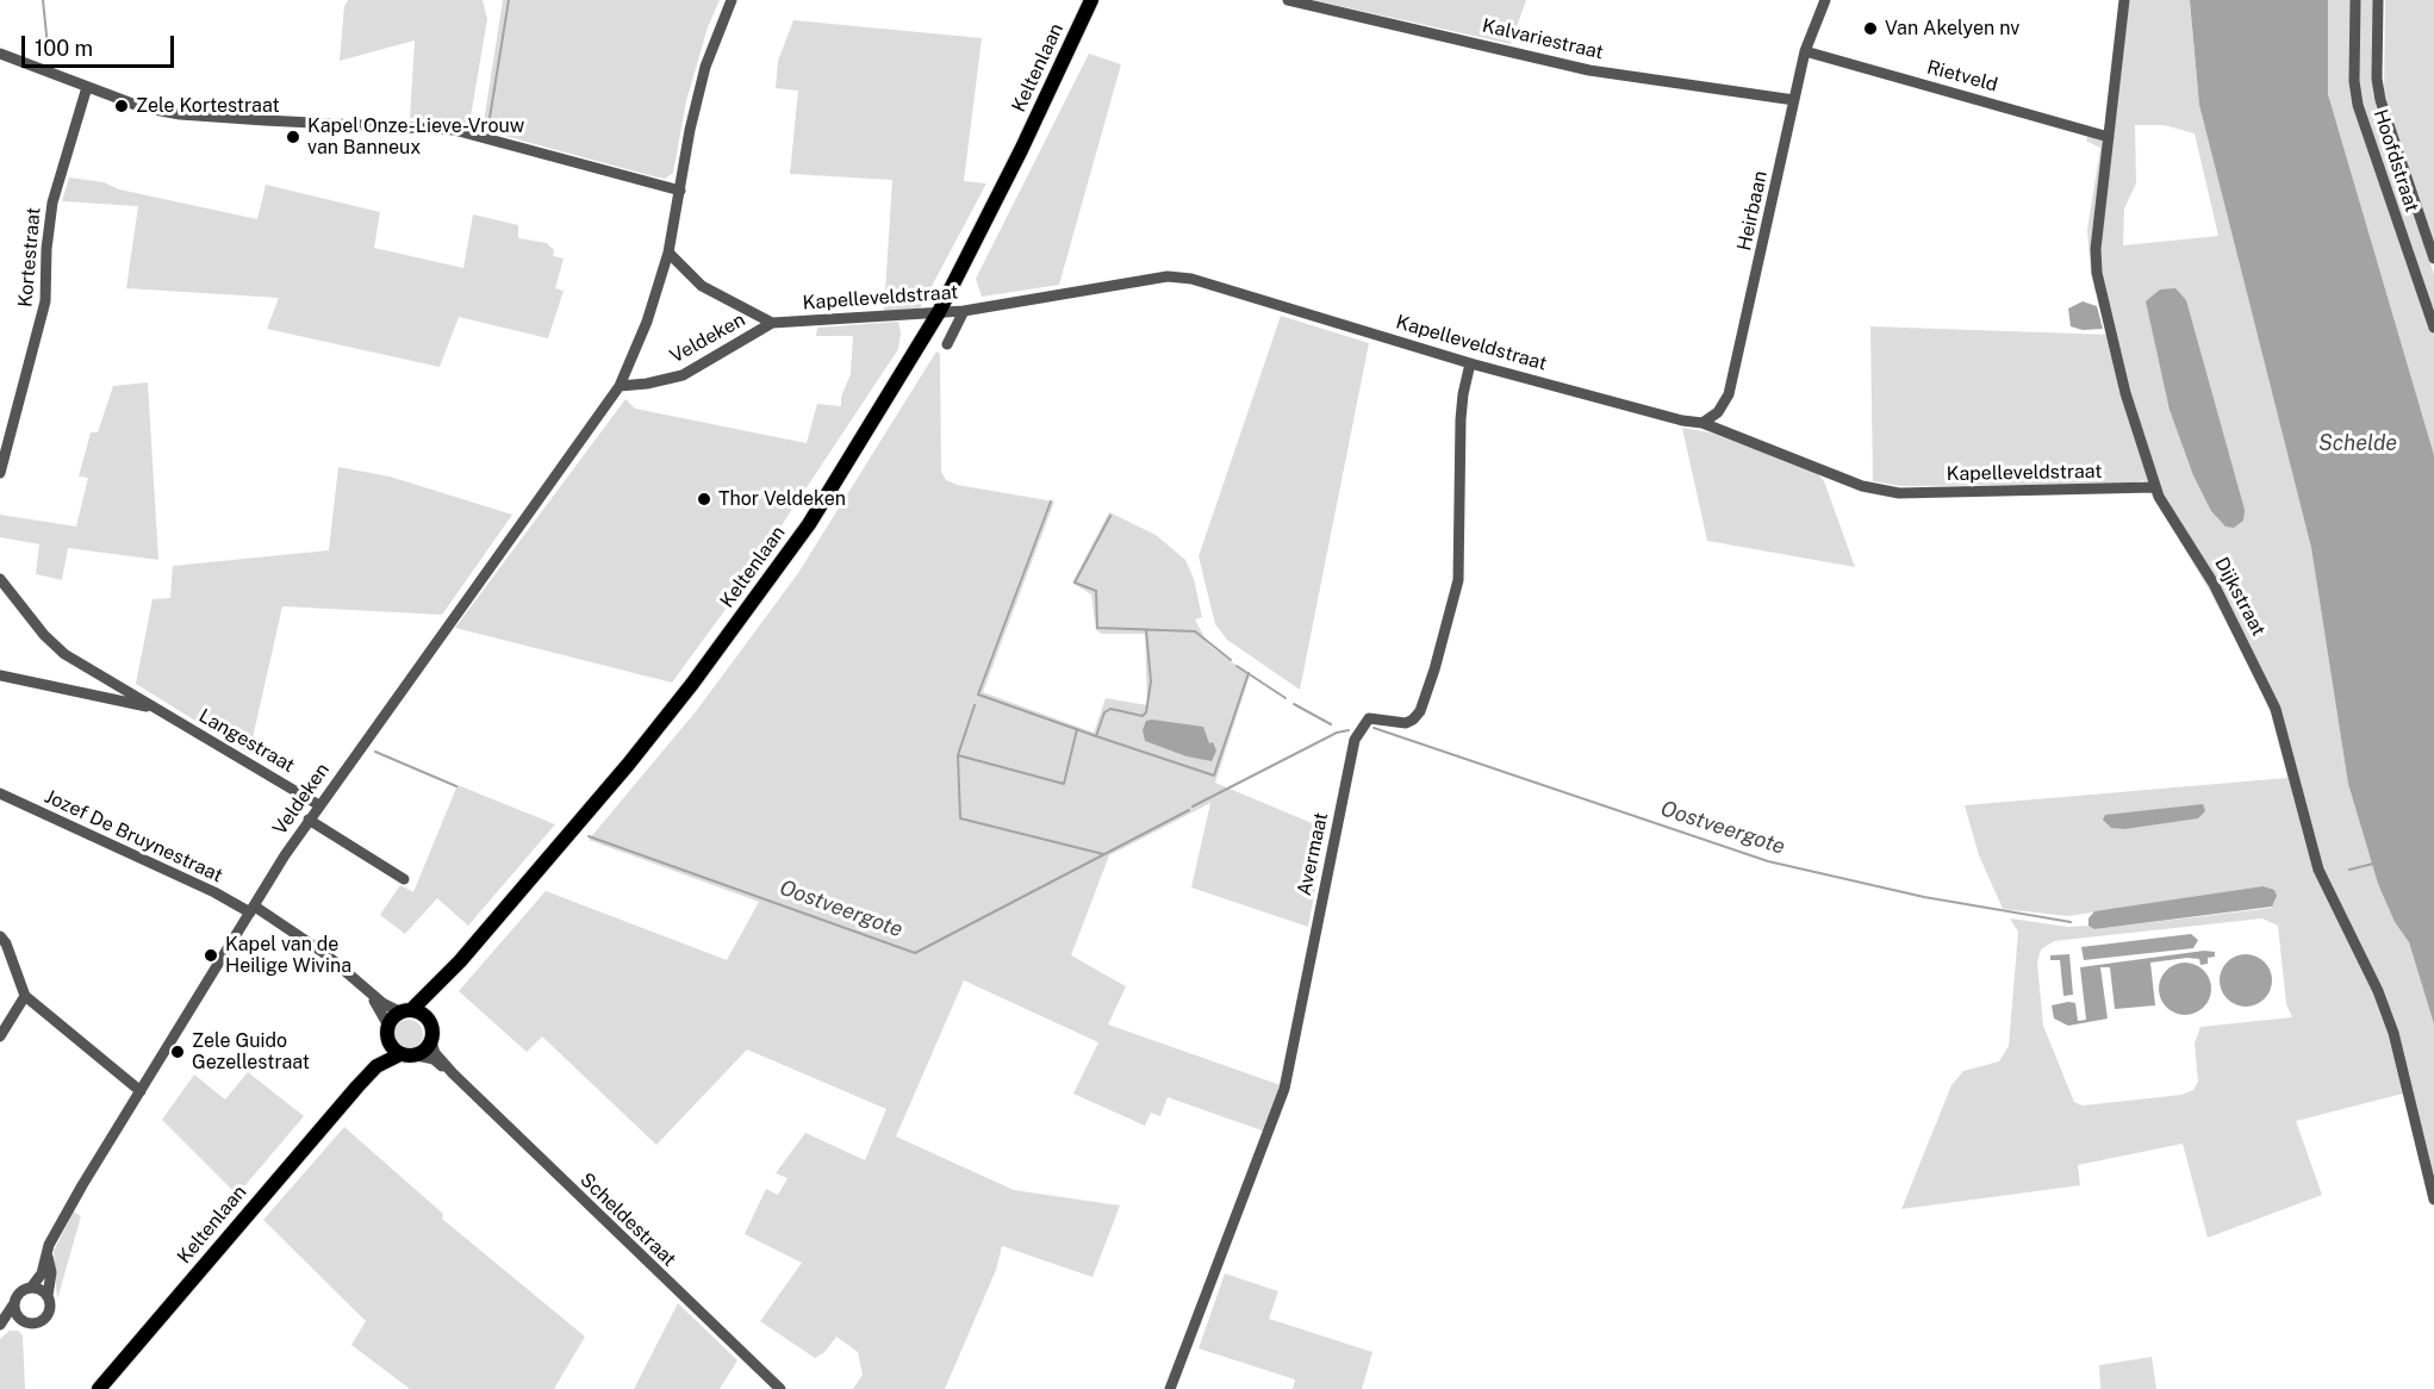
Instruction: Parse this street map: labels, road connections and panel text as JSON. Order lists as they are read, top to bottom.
{
  "streets": {
    "main road": ["Keltenlaan"],
    "street": [
      "Kalvariestraat",
      "Rietveld",
      "Hoofdstraat",
      "Heirbaan",
      "Kortestraat",
      "Kapelleveldstraat",
      "Veldeken",
      "Dijkstraat",
      "Langestraat",
      "Jozef De Bruynestraat",
      "Avermaat",
      "Scheldestraat"
    ]
  },
  "crossings": [
    ["Kalvariestraat", "Heirbaan"],
    ["Keltenlaan", "Kapelleveldstraat"],
    ["Keltenlaan", "Scheldestraat"],
    ["Rietveld", "Heirbaan"],
    ["Rietveld", "Dijkstraat"],
    ["Heirbaan", "Kapelleveldstraat"],
    ["Kapelleveldstraat", "Veldeken"],
    ["Kapelleveldstraat", "Dijkstraat"],
    ["Kapelleveldstraat", "Avermaat"],
    ["Veldeken", "Langestraat"],
    ["Veldeken", "Jozef De Bruynestraat"]
  ],
  "water": ["Schelde", "Oostveergote"],
  "places": [
    "Van Akelyen nv",
    "Zele Kortestraat",
    "Kapel Onze-Lieve-Vrouw van Banneux",
    "Thor Veldeken",
    "Kapel van de Heilige Wivina",
    "Zele Guido Gezellestraat"
  ],
  "scale_bar": "100 m"
}
